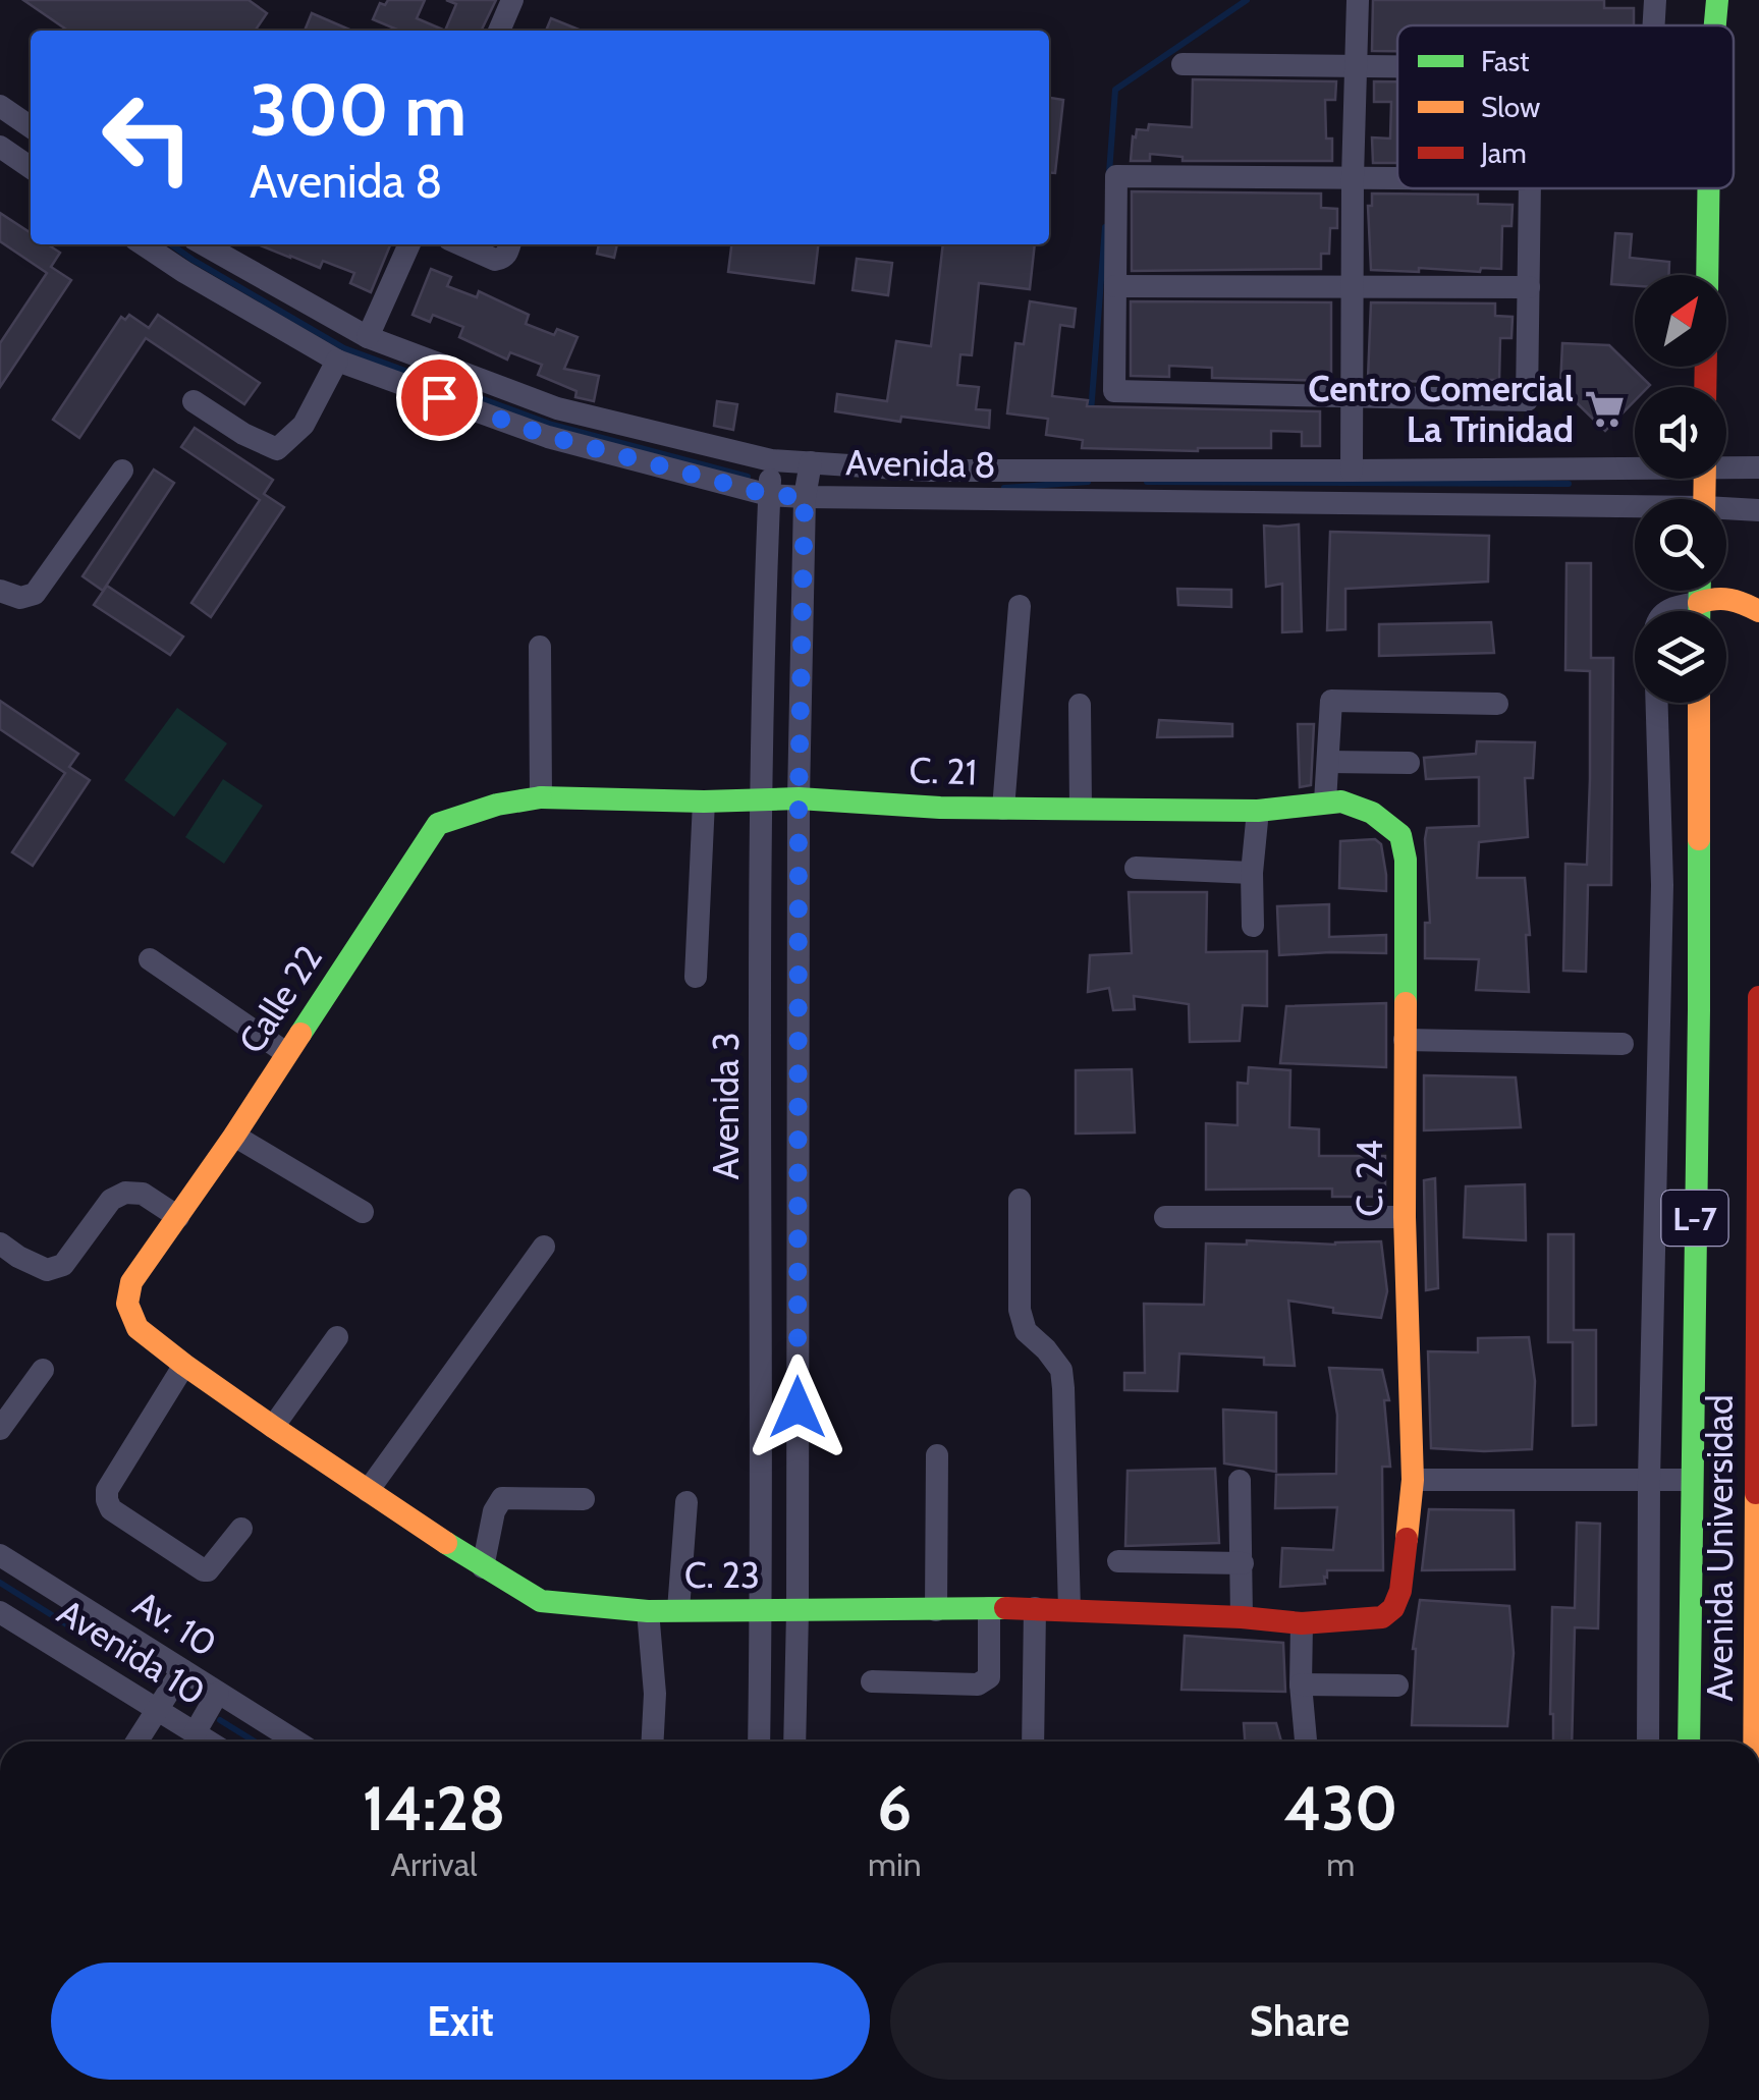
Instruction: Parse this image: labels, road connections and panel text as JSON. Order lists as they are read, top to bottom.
{
  "streets": {
    "street": [
      "Avenida 8",
      "C. 21",
      "Calle 22",
      "Avenida 3",
      "C. 24",
      "L-7",
      "Avenida Universidad",
      "C. 23",
      "Av. 10",
      "Avenida 10"
    ]
  },
  "crossings": [
    ["Avenida 8", "Avenida 3"],
    ["C. 21", "Calle 22"],
    ["C. 21", "Avenida 3"],
    ["C. 21", "C. 24"],
    ["Calle 22", "C. 23"],
    ["Avenida 3", "C. 23"],
    ["C. 24", "C. 23"]
  ],
  "places": {
    "supermarket": ["Centro Comercial La Trinidad"]
  },
  "legend": ["Fast", "Slow", "Jam"],
  "north": "top right",
  "page": {
    "turn": ["300 m", "Avenida 8"],
    "eta": [
      "14:28",
      "Arrival",
      "6",
      "min",
      "430",
      "m"
    ],
    "buttons": ["Exit", "Share"]
  }
}
